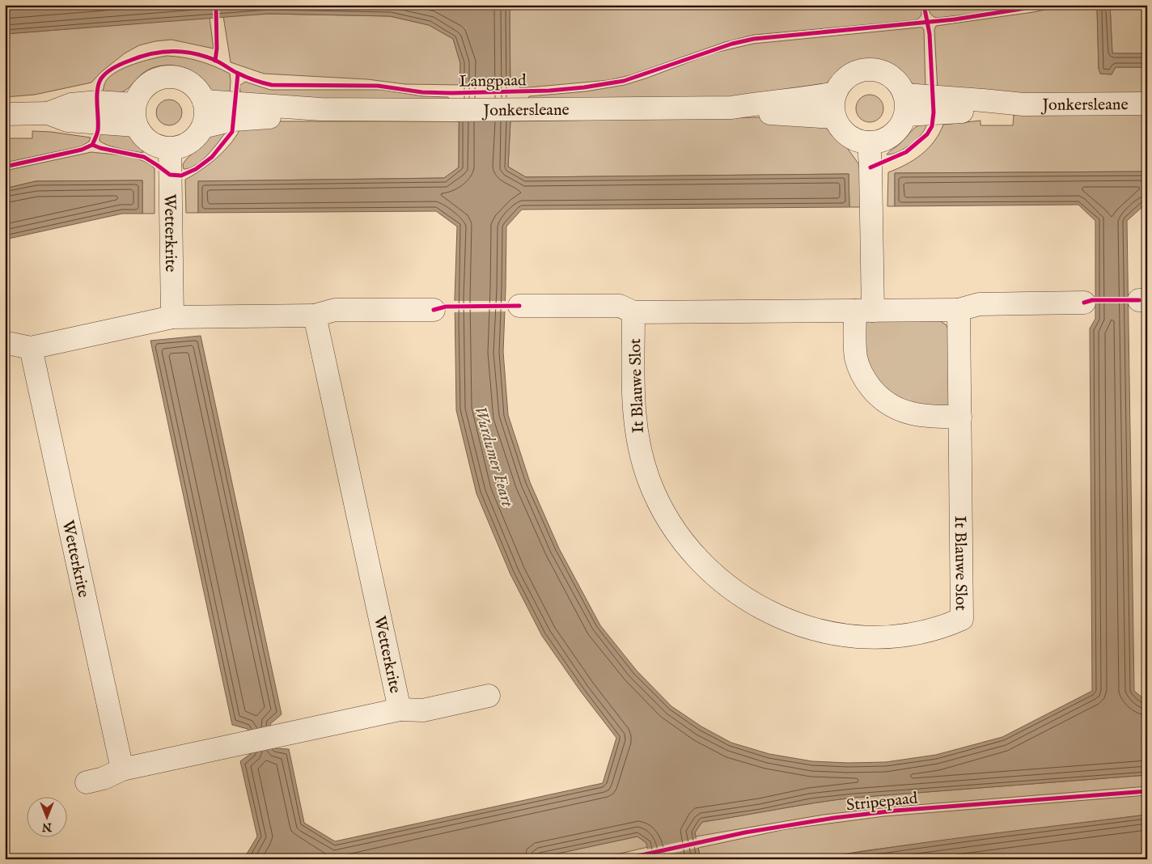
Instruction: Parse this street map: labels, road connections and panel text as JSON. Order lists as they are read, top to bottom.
{
  "streets": {
    "street": ["Jonkersleane", "Wetterkrite", "It Blauwe Slot"],
    "cycle path": ["Langpaad", "Stripepaad"]
  },
  "crossings": [
    ["Jonkersleane", "Wetterkrite"]
  ],
  "water": ["Wurdumer Feart"],
  "north": "bottom"
}
